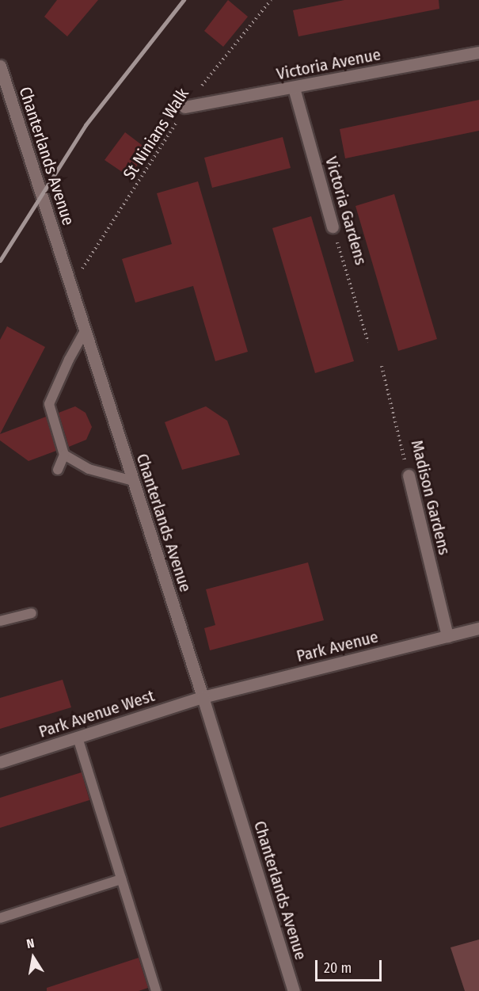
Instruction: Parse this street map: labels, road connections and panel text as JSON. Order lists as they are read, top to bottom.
{
  "streets": {
    "street": [
      "Victoria Avenue",
      "Chanterlands Avenue",
      "Victoria Gardens",
      "Madison Gardens",
      "Park Avenue",
      "Park Avenue West"
    ],
    "path": ["St Ninians Walk"]
  },
  "crossings": [
    ["Victoria Avenue", "St Ninians Walk"],
    ["Victoria Avenue", "Victoria Gardens"],
    ["St Ninians Walk", "Chanterlands Avenue"],
    ["Chanterlands Avenue", "Park Avenue"],
    ["Chanterlands Avenue", "Park Avenue West"],
    ["Madison Gardens", "Park Avenue"],
    ["Park Avenue", "Park Avenue West"]
  ],
  "scale_bar": "20 m",
  "north": "top"
}
